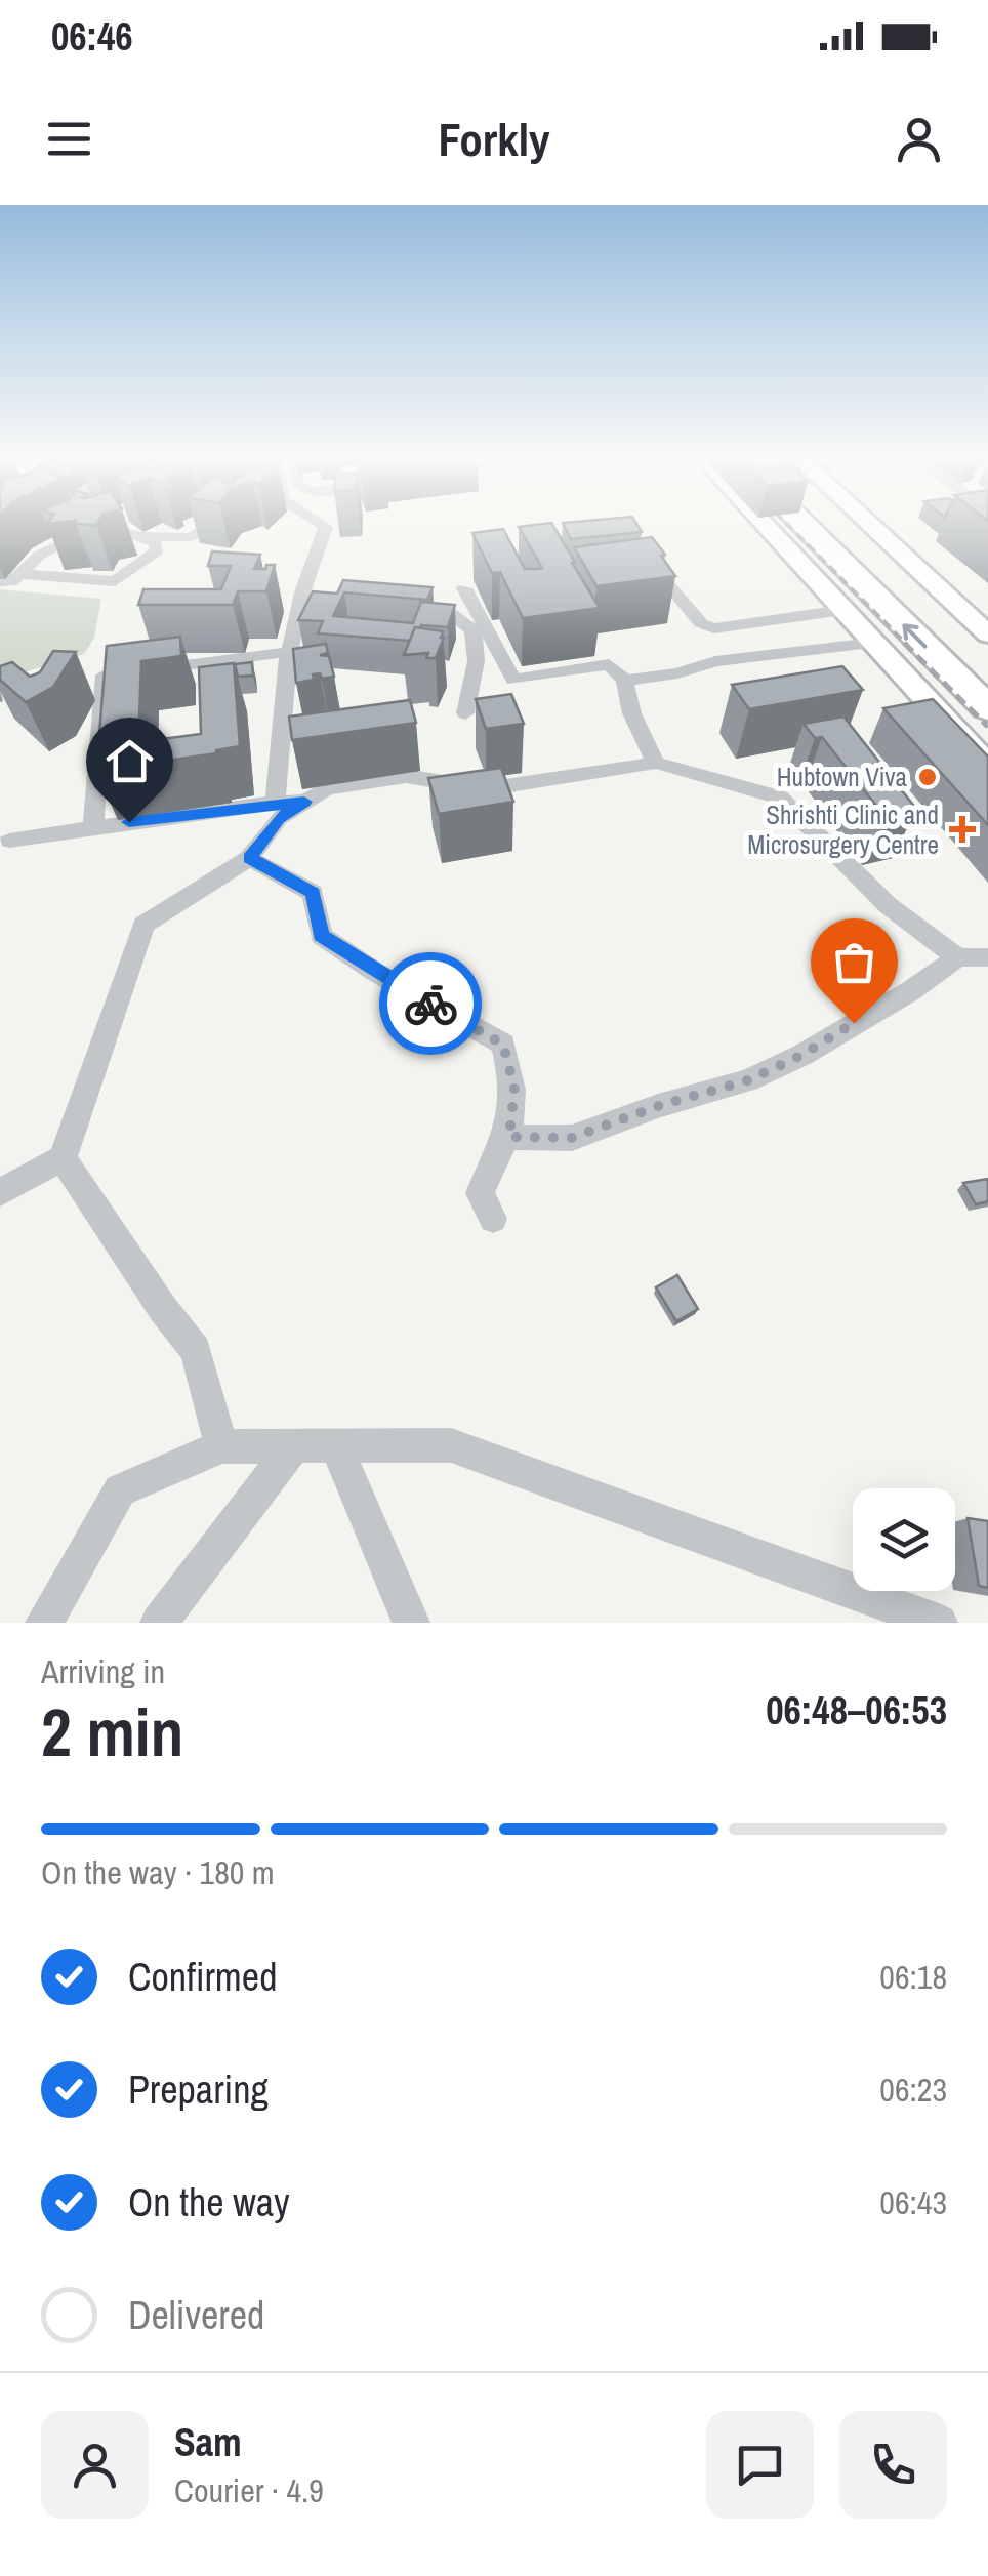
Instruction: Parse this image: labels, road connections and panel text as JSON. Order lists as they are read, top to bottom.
{
  "places": {
    "other": ["Hubtown Viva"],
    "health": ["Shrishti Clinic and Microsurgery Centre"]
  },
  "page": {
    "status": "06:46",
    "header": "Forkly",
    "heading": ["2 min", "Arriving in", "06:48–06:53"],
    "panel": ["Sam", "Courier · 4.9"],
    "bar": "On the way · 180 m",
    "list": [
      ["Confirmed", "06:18"],
      ["Preparing", "06:23"],
      ["On the way", "06:43"],
      "Delivered"
    ]
  }
}
